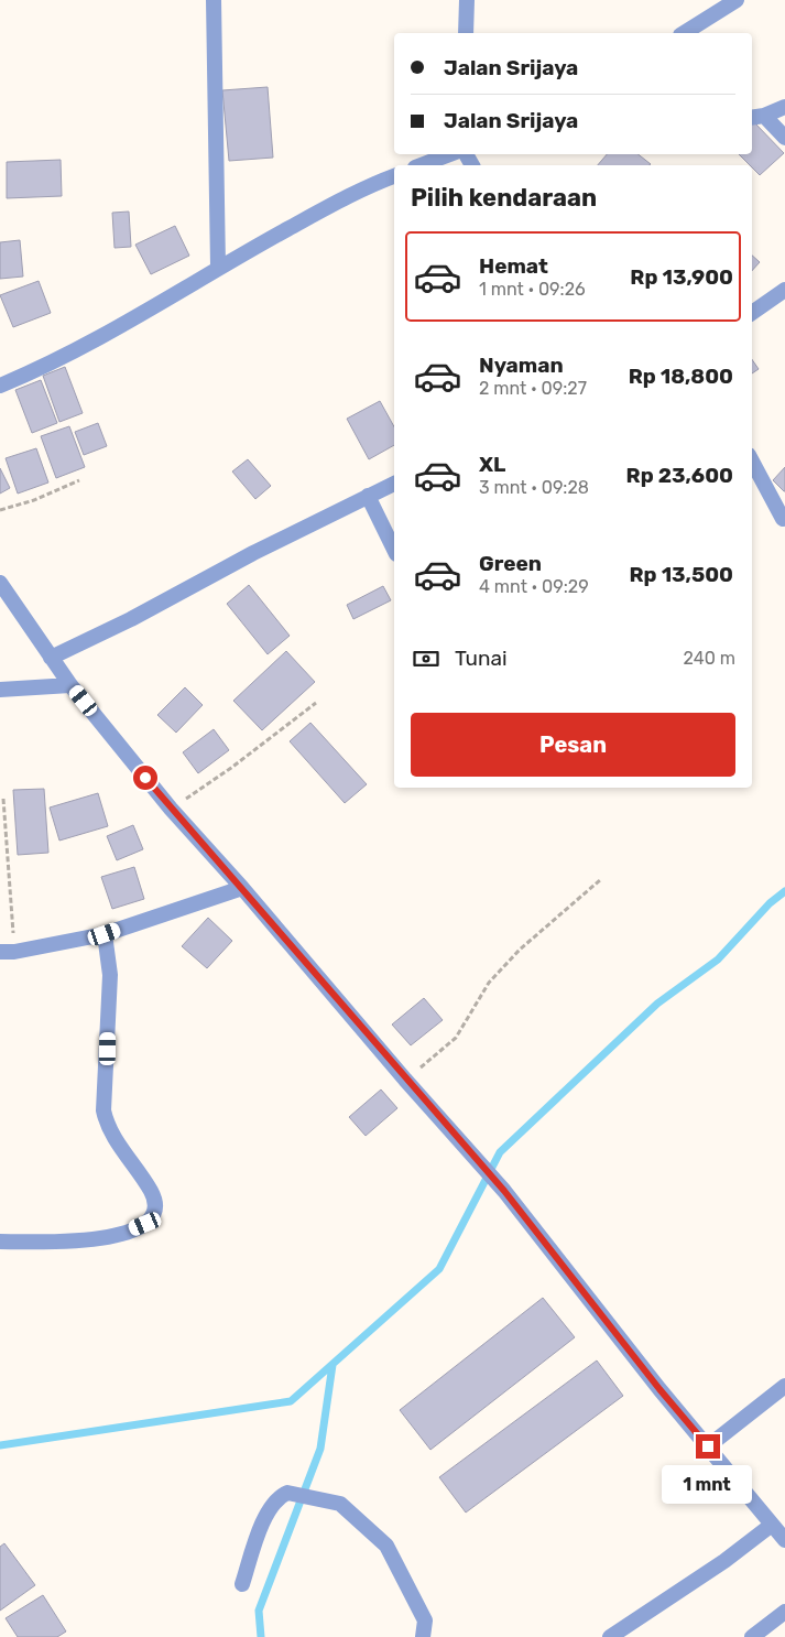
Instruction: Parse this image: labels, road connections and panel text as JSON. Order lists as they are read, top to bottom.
{
  "page": {
    "banner": ["Jalan Srijaya", "Jalan Srijaya"],
    "heading": "Pilih kendaraan",
    "list": [
      {
        "name": "Hemat",
        "note": "1 mnt · 09:26",
        "value": "Rp 13,900"
      },
      {
        "name": "Nyaman",
        "note": "2 mnt · 09:27",
        "value": "Rp 18,800"
      },
      {
        "name": "XL",
        "note": "3 mnt · 09:28",
        "value": "Rp 23,600"
      },
      {
        "name": "Green",
        "note": "4 mnt · 09:29",
        "value": "Rp 13,500"
      }
    ],
    "pay": ["Tunai", "240 m"],
    "buttons": "Pesan",
    "bubble": "1 mnt"
  }
}
